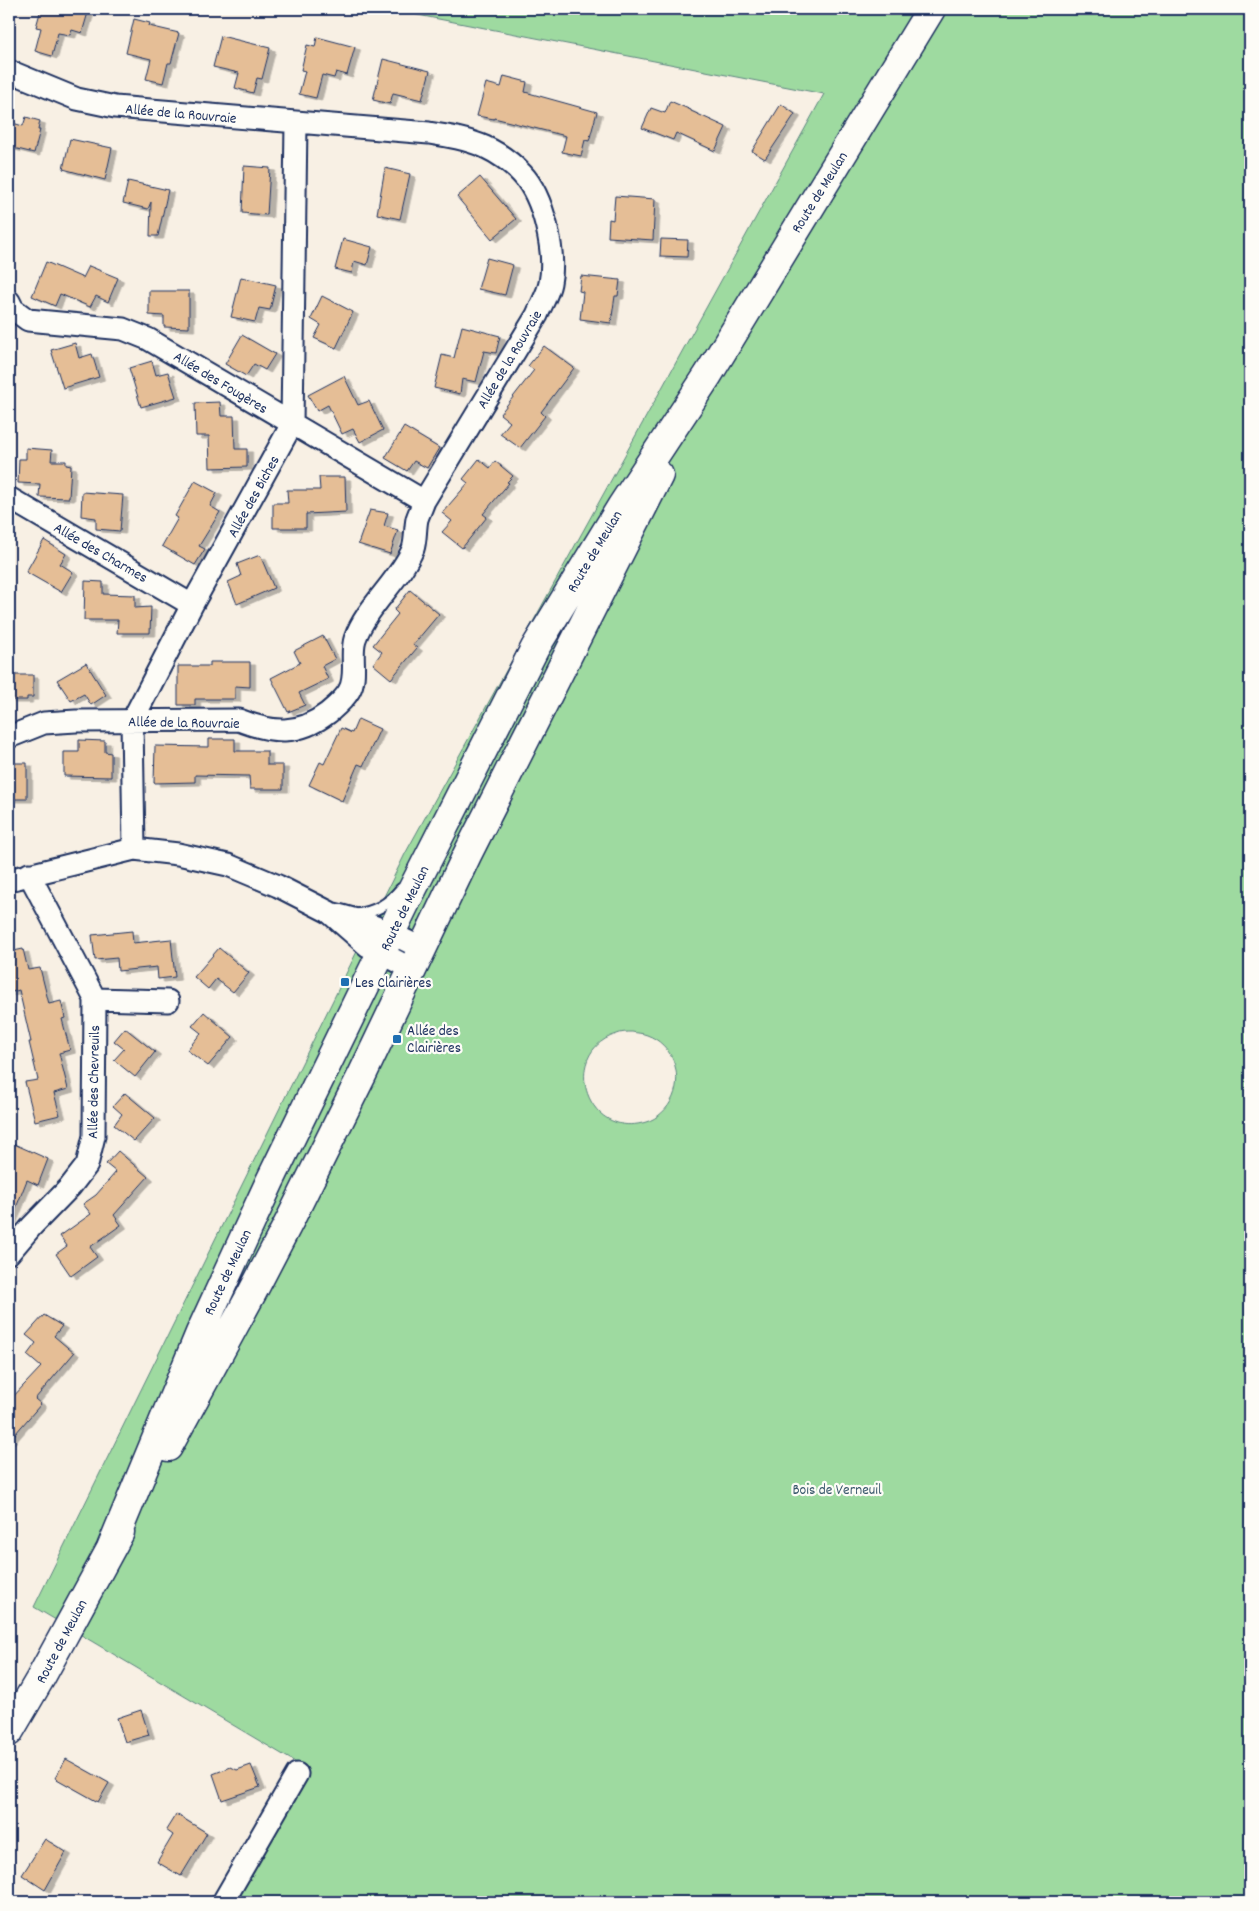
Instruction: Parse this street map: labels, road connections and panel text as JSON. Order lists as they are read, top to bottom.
{
  "streets": {
    "main road": ["Route de Meulan"],
    "street": [
      "Allée de la Rouvraie",
      "Allée des Fougères",
      "Allée des Biches",
      "Allée des Charmes",
      "Allée des Chevreuils"
    ]
  },
  "crossings": [
    ["Allée de la Rouvraie", "Allée des Fougères"],
    ["Allée de la Rouvraie", "Allée des Biches"],
    ["Allée des Fougères", "Allée des Biches"],
    ["Allée des Biches", "Allée des Charmes"]
  ],
  "parks": ["Bois de Verneuil"],
  "places": {
    "transit": ["Les Clairières", "Allée des Clairières"]
  }
}
